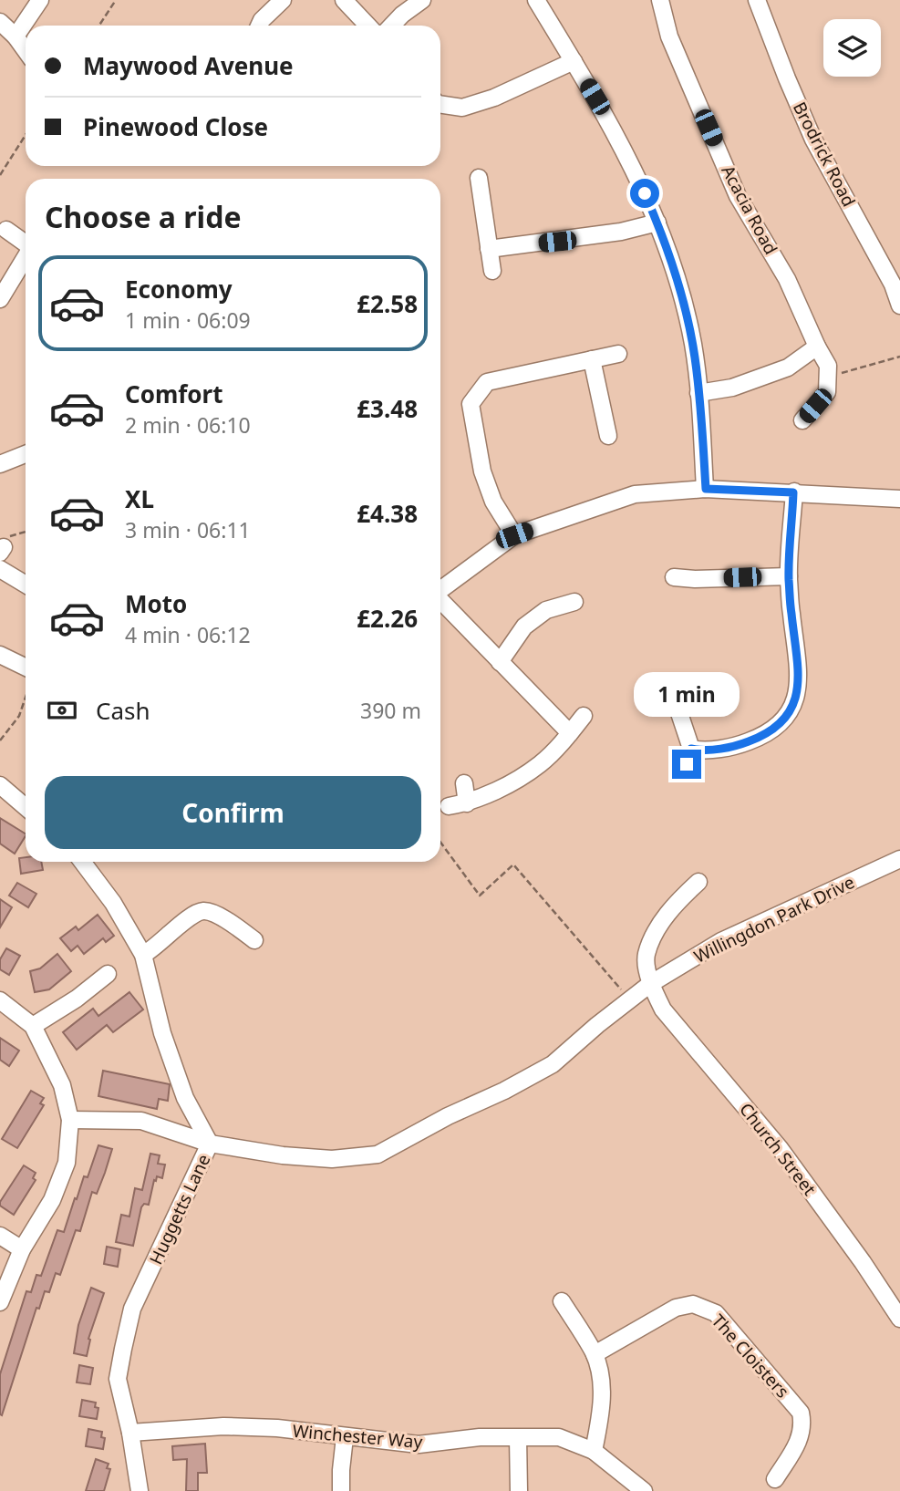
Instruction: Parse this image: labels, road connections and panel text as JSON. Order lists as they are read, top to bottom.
{
  "streets": {
    "street": [
      "Brodrick Road",
      "Acacia Road",
      "Willingdon Park Drive",
      "Church Street",
      "Huggetts Lane",
      "The Cloisters",
      "Winchester Way"
    ]
  },
  "crossings": [
    ["Willingdon Park Drive", "Church Street"],
    ["Willingdon Park Drive", "Huggetts Lane"],
    ["Church Street", "Huggetts Lane"],
    ["Huggetts Lane", "Winchester Way"]
  ],
  "page": {
    "banner": ["Maywood Avenue", "Pinewood Close"],
    "heading": "Choose a ride",
    "list": [
      {
        "name": "Economy",
        "note": "1 min · 06:09",
        "value": "£2.58"
      },
      {
        "name": "Comfort",
        "note": "2 min · 06:10",
        "value": "£3.48"
      },
      {
        "name": "XL",
        "note": "3 min · 06:11",
        "value": "£4.38"
      },
      {
        "name": "Moto",
        "note": "4 min · 06:12",
        "value": "£2.26"
      }
    ],
    "bubble": "1 min",
    "pay": ["Cash", "390 m"],
    "buttons": "Confirm"
  }
}
